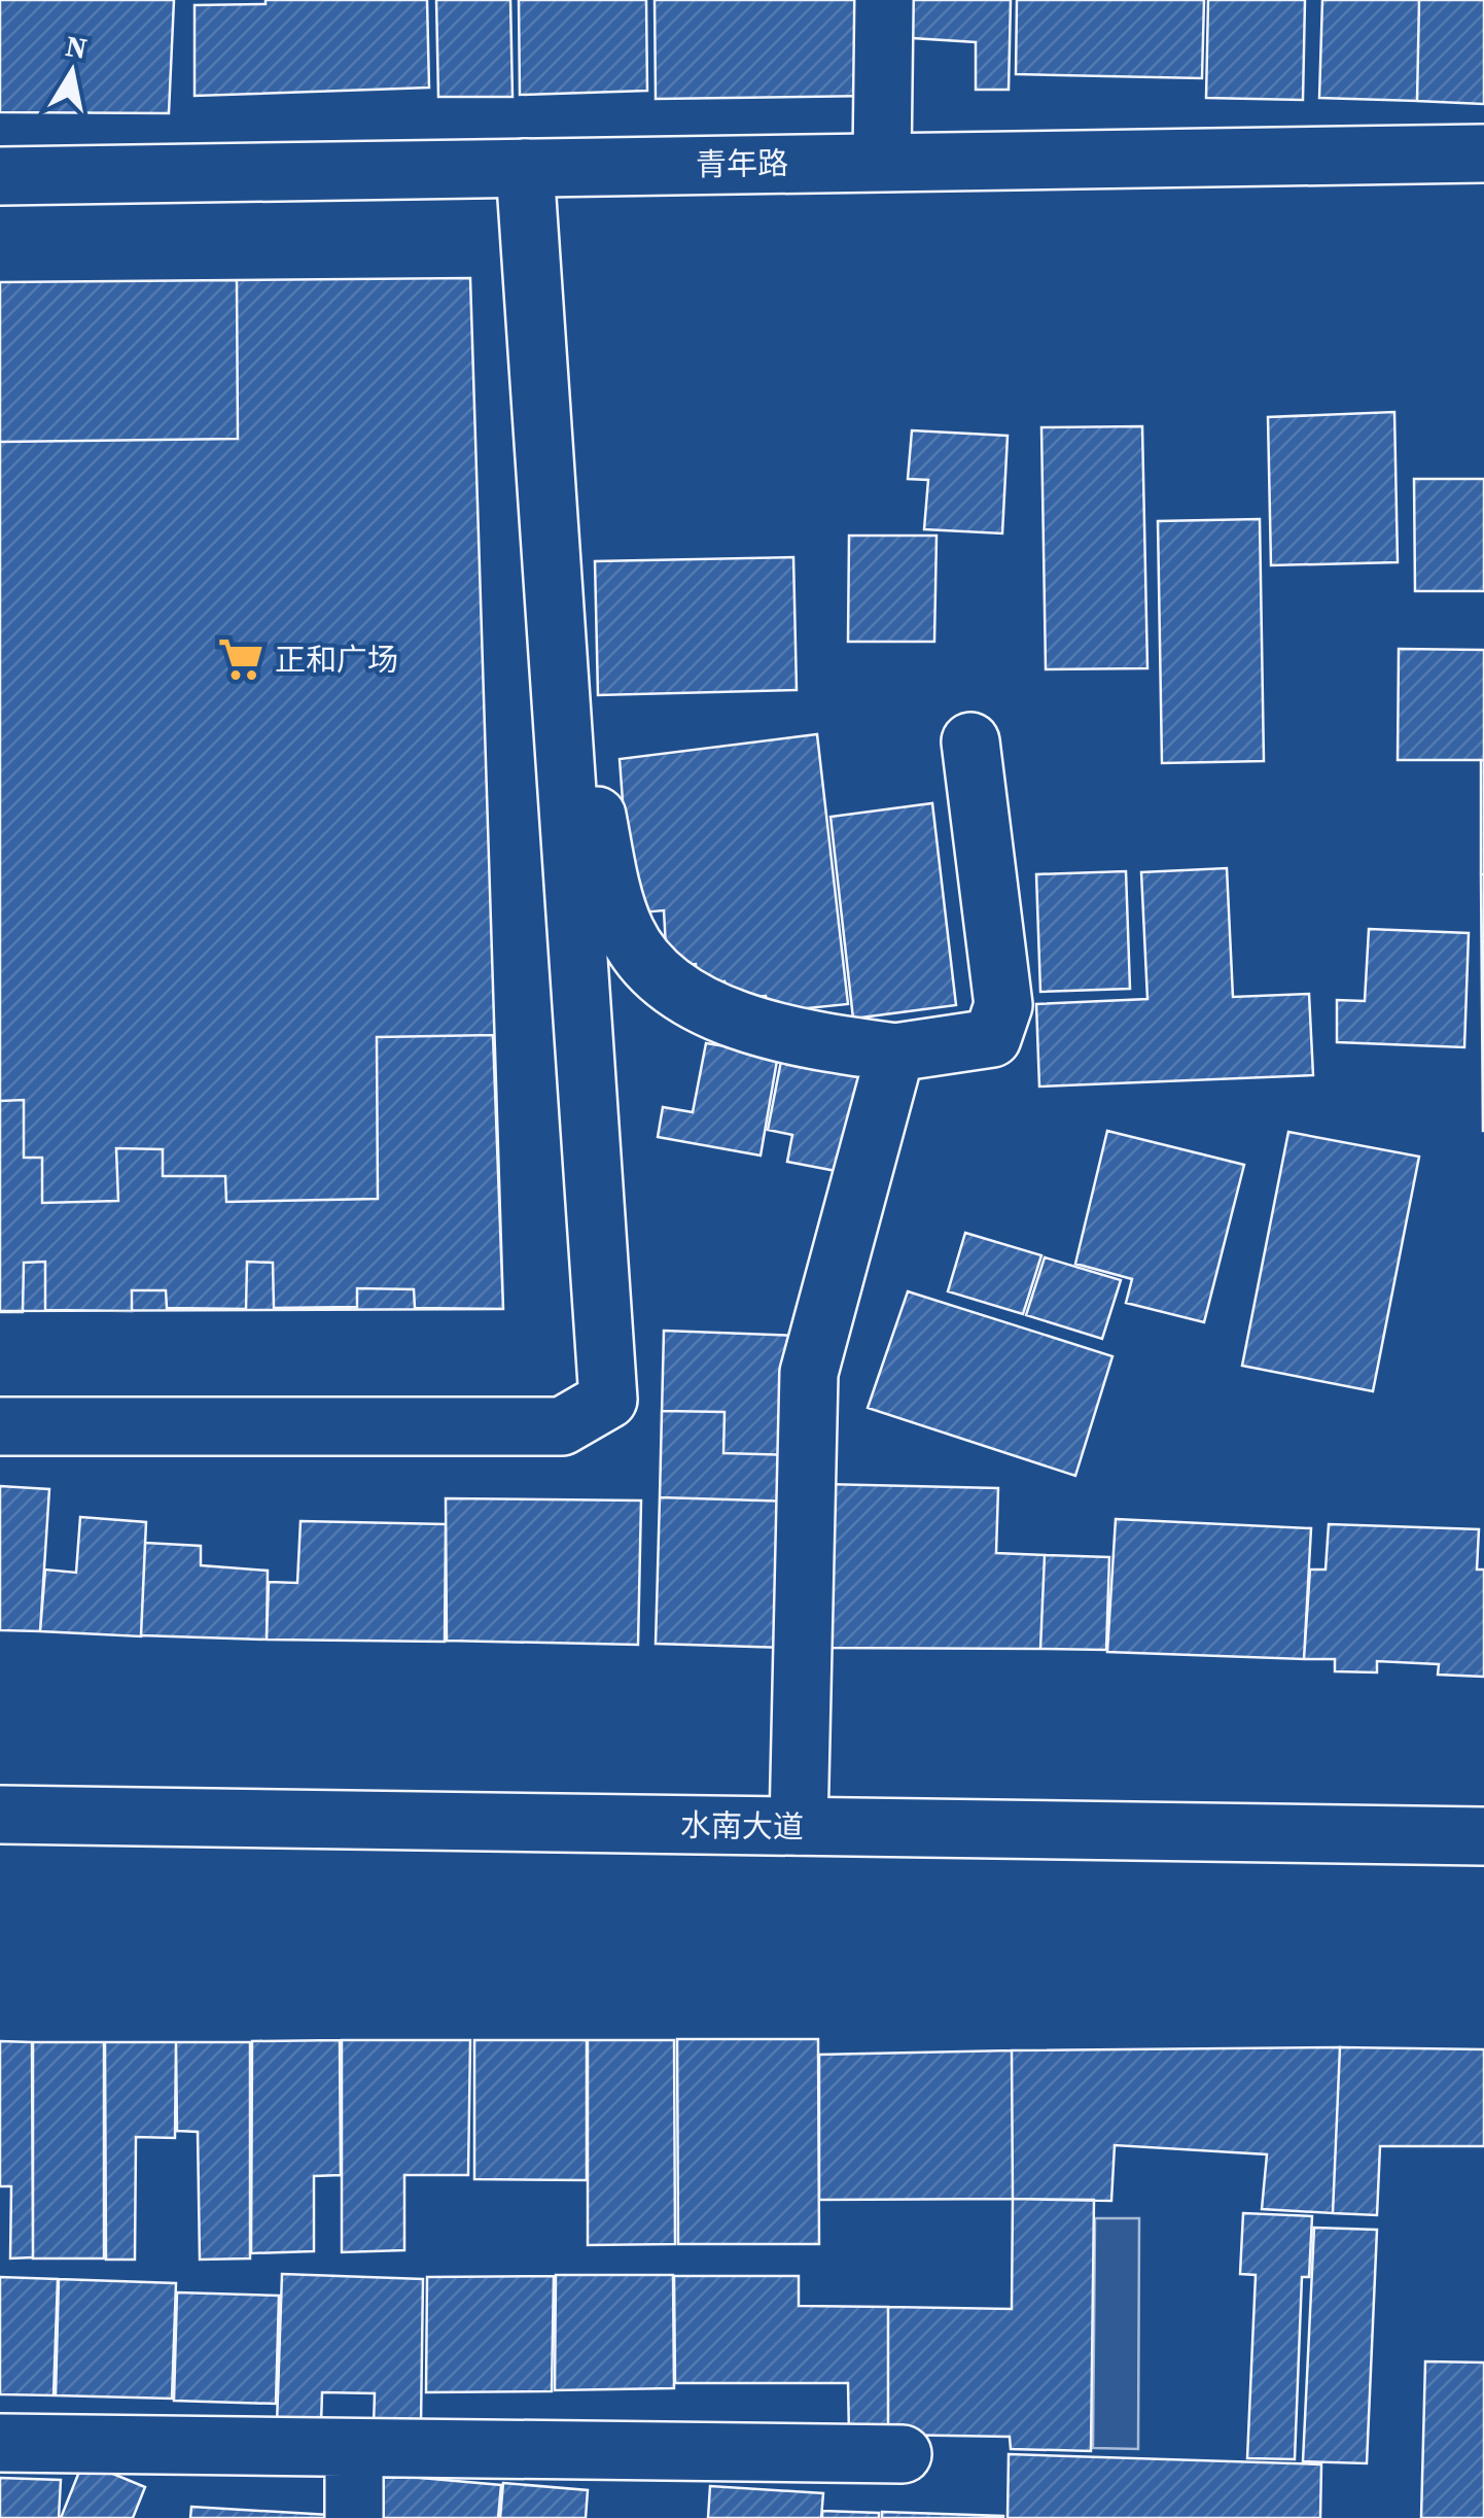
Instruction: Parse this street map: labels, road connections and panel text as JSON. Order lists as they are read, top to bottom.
{
  "streets": {
    "street": ["青年路", "水南大道"]
  },
  "places": {
    "supermarket": ["正和广场"]
  },
  "north": "top"
}
